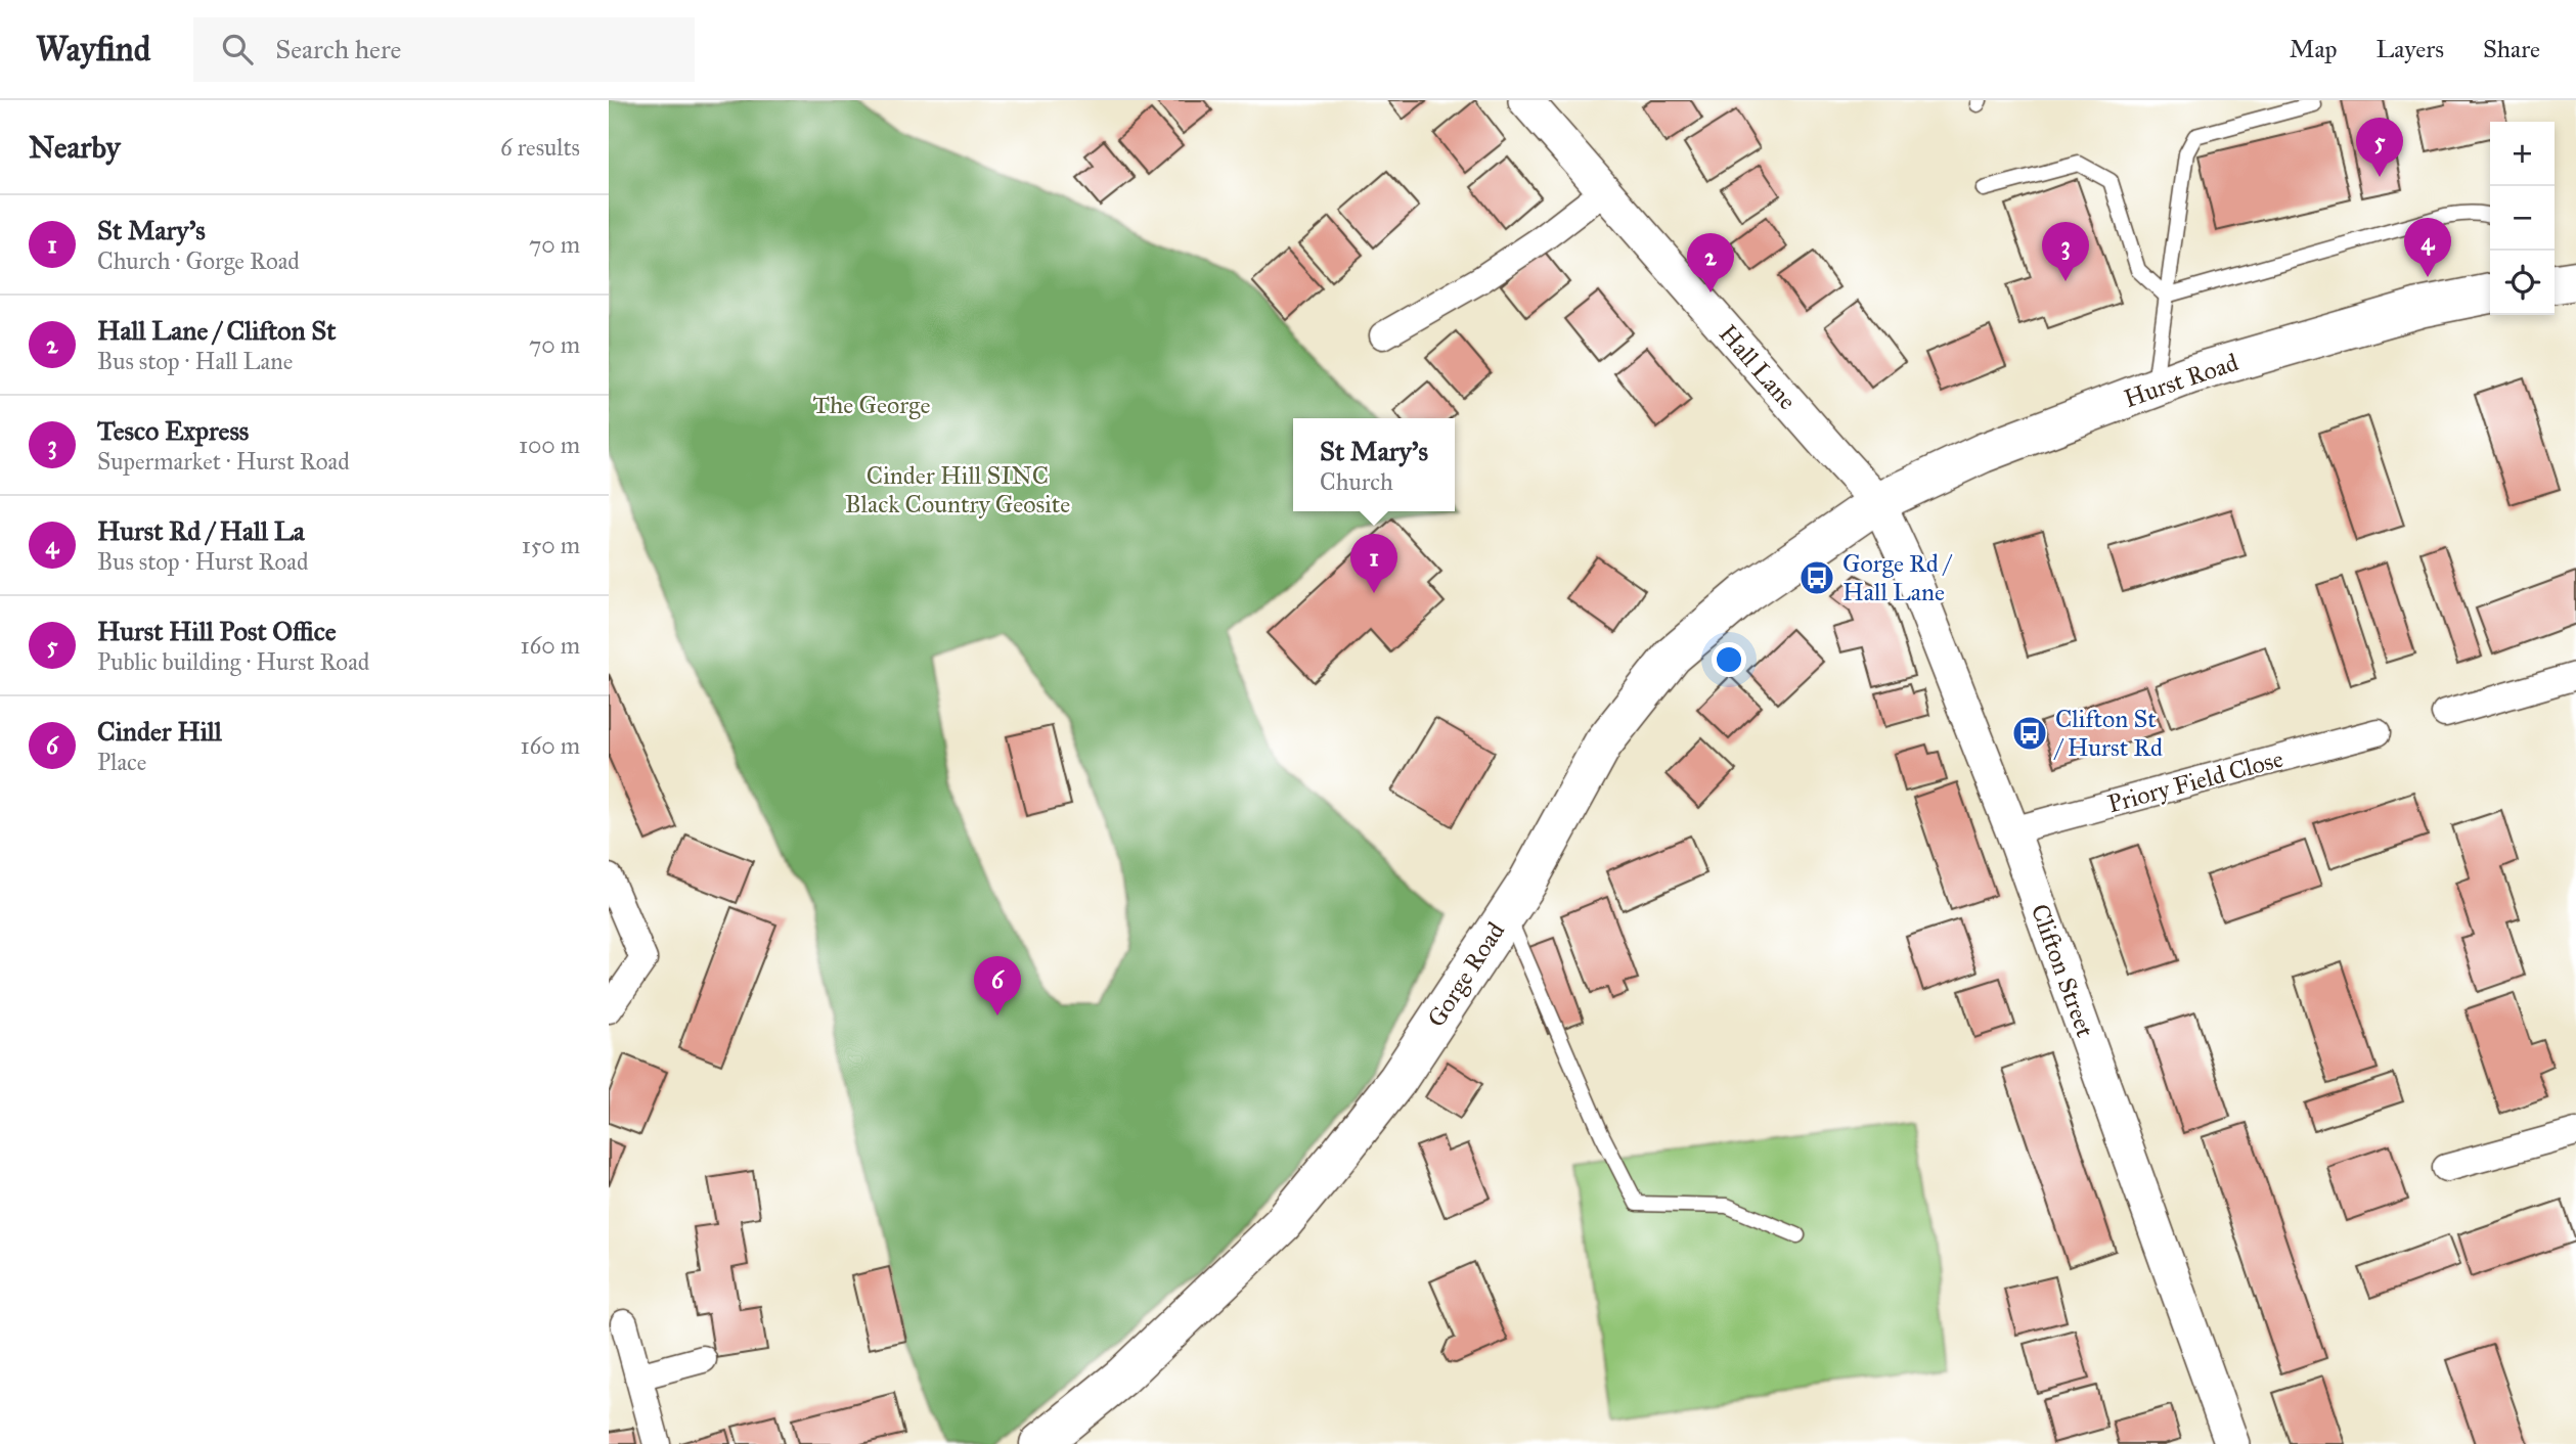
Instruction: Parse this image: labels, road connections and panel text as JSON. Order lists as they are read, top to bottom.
{
  "streets": {
    "main road": ["Hurst Road", "Gorge Road"],
    "street": ["Hall Lane", "Priory Field Close", "Clifton Street"]
  },
  "crossings": [
    ["Hall Lane", "Hurst Road"],
    ["Hall Lane", "Clifton Street"],
    ["Hall Lane", "Gorge Road"],
    ["Hurst Road", "Clifton Street"],
    ["Hurst Road", "Gorge Road"],
    ["Priory Field Close", "Clifton Street"],
    ["Clifton Street", "Gorge Road"]
  ],
  "parks": ["The George", "Cinder Hill SINC Black Country Geosite"],
  "places": {
    "bus stop": ["Gorge Rd / Hall Lane", "Clifton St / Hurst Rd"]
  },
  "page": {
    "header": "Wayfind",
    "search": "Search here",
    "nav": ["Map", "Layers", "Share"],
    "heading": ["Nearby", "6 results"],
    "pins": [
      "5",
      "4",
      "3",
      "2",
      "1",
      "6"
    ],
    "map_buttons": ["+", "−"],
    "list": [
      {
        "mark": "1",
        "name": "St Mary's",
        "note": "Church · Gorge Road",
        "value": "70 m"
      },
      {
        "mark": "2",
        "name": "Hall Lane / Clifton St",
        "note": "Bus stop · Hall Lane",
        "value": "70 m"
      },
      {
        "mark": "3",
        "name": "Tesco Express",
        "note": "Supermarket · Hurst Road",
        "value": "100 m"
      },
      {
        "mark": "4",
        "name": "Hurst Rd / Hall La",
        "note": "Bus stop · Hurst Road",
        "value": "150 m"
      },
      {
        "mark": "5",
        "name": "Hurst Hill Post Office",
        "note": "Public building · Hurst Road",
        "value": "160 m"
      },
      {
        "mark": "6",
        "name": "Cinder Hill",
        "note": "Place",
        "value": "160 m"
      }
    ],
    "popup": ["St Mary's", "Church"]
  }
}
